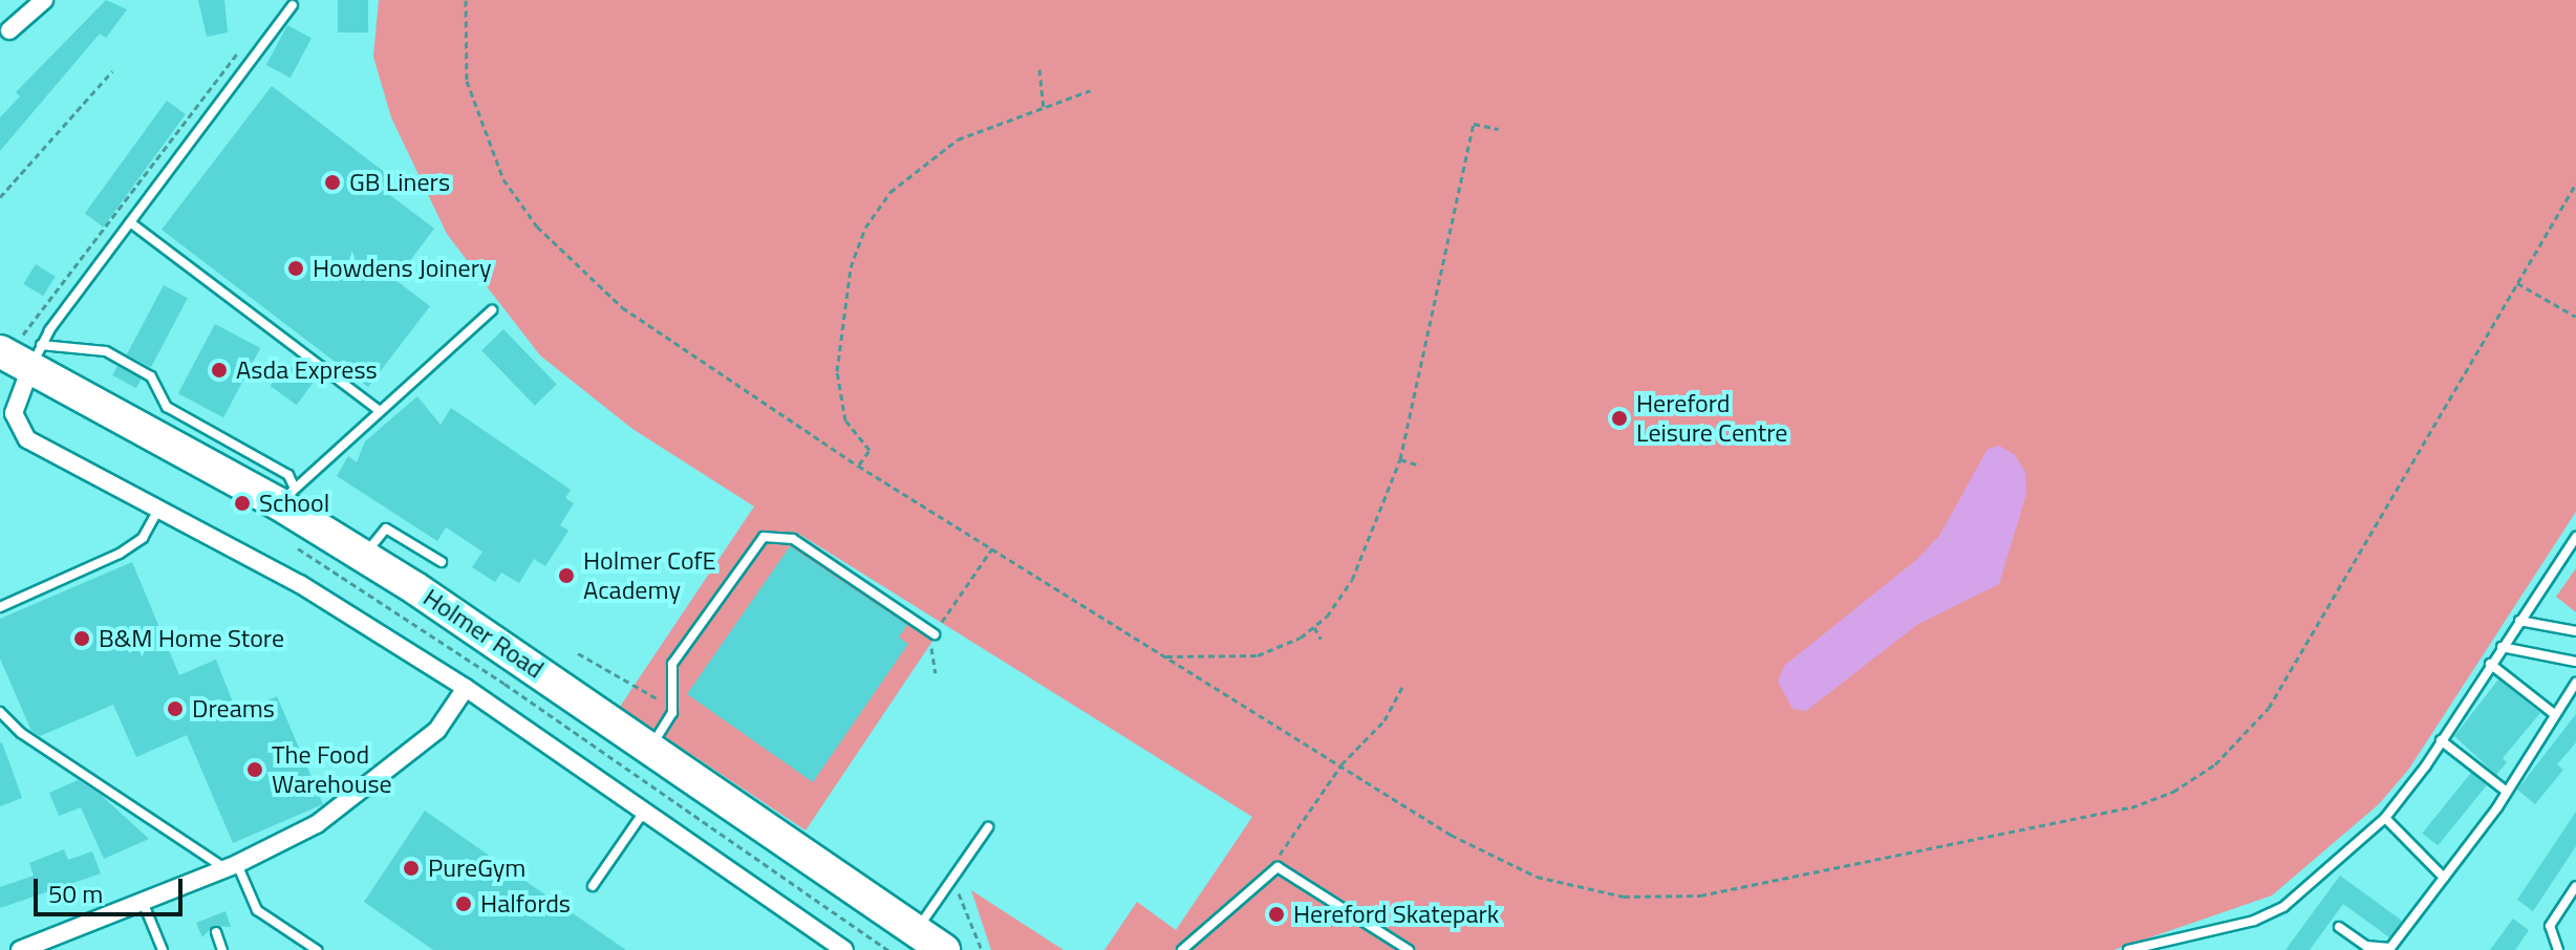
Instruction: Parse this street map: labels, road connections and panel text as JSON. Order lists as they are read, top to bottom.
{
  "streets": {
    "highway": ["Holmer Road"]
  },
  "places": [
    "GB Liners",
    "Howdens Joinery",
    "Asda Express",
    "Hereford Leisure Centre",
    "School",
    "Holmer CofE Academy",
    "B&M Home Store",
    "Dreams",
    "The Food Warehouse",
    "PureGym",
    "Halfords",
    "Hereford Skatepark"
  ],
  "scale_bar": "50 m"
}
